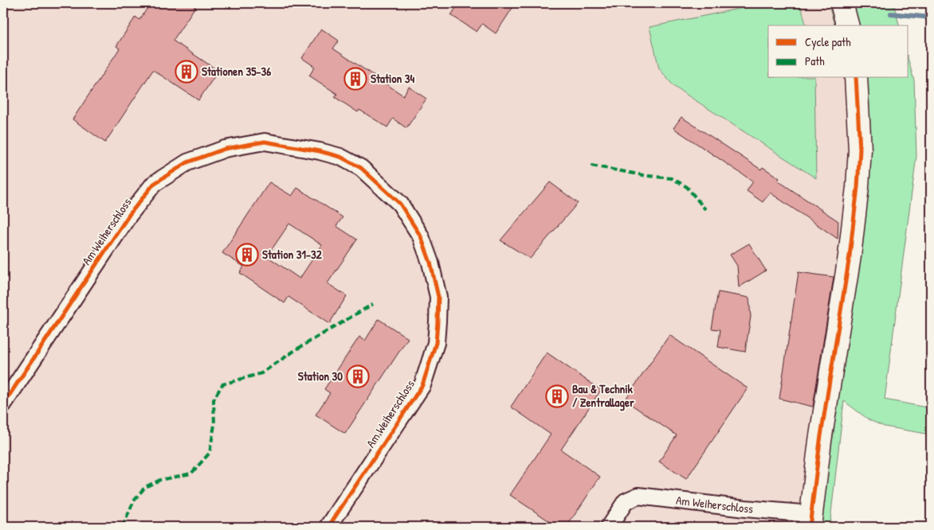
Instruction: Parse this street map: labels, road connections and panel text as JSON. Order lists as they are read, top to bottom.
{
  "streets": {
    "street": ["Am Weiherschloss"]
  },
  "places": {
    "building": [
      "Stationen 35-36",
      "Station 34",
      "Station 31-32",
      "Station 30",
      "Bau & Technik / Zentrallager"
    ]
  },
  "legend": ["Cycle path", "Path"]
}
